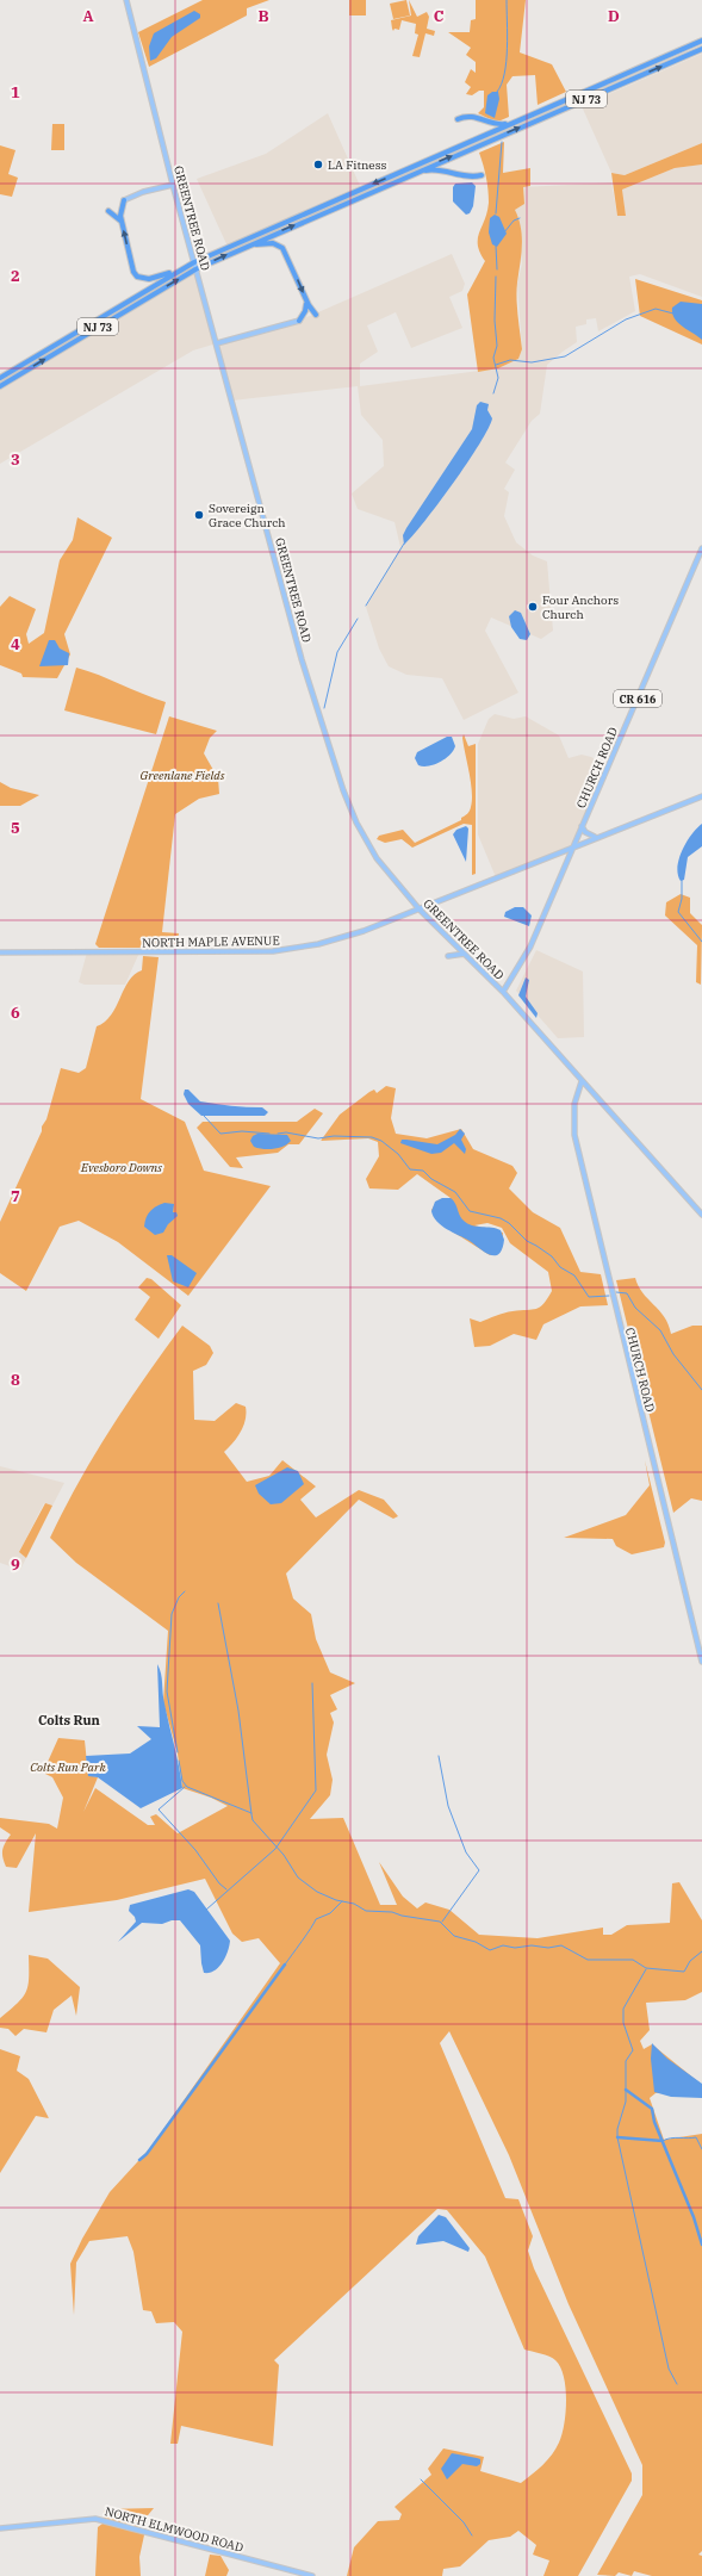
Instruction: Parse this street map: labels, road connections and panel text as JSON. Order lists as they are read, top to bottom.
{
  "streets": {
    "highway": ["NJ 73"],
    "main road": [
      "GREENTREE ROAD",
      "CR 616",
      "CHURCH ROAD",
      "NORTH MAPLE AVENUE",
      "NORTH ELMWOOD ROAD"
    ]
  },
  "crossings": [
    ["NJ 73", "GREENTREE ROAD"],
    ["GREENTREE ROAD", "CHURCH ROAD"],
    ["GREENTREE ROAD", "NORTH MAPLE AVENUE"],
    ["CHURCH ROAD", "NORTH MAPLE AVENUE"]
  ],
  "districts": ["Colts Run"],
  "parks": ["Greenlane Fields", "Evesboro Downs", "Colts Run Park"],
  "places": ["LA Fitness", "Sovereign Grace Church", "Four Anchors Church"],
  "grid": {
    "columns": [
      "A",
      "B",
      "C",
      "D"
    ],
    "rows": [
      "1",
      "2",
      "3",
      "4",
      "5",
      "6",
      "7",
      "8",
      "9"
    ]
  }
}
